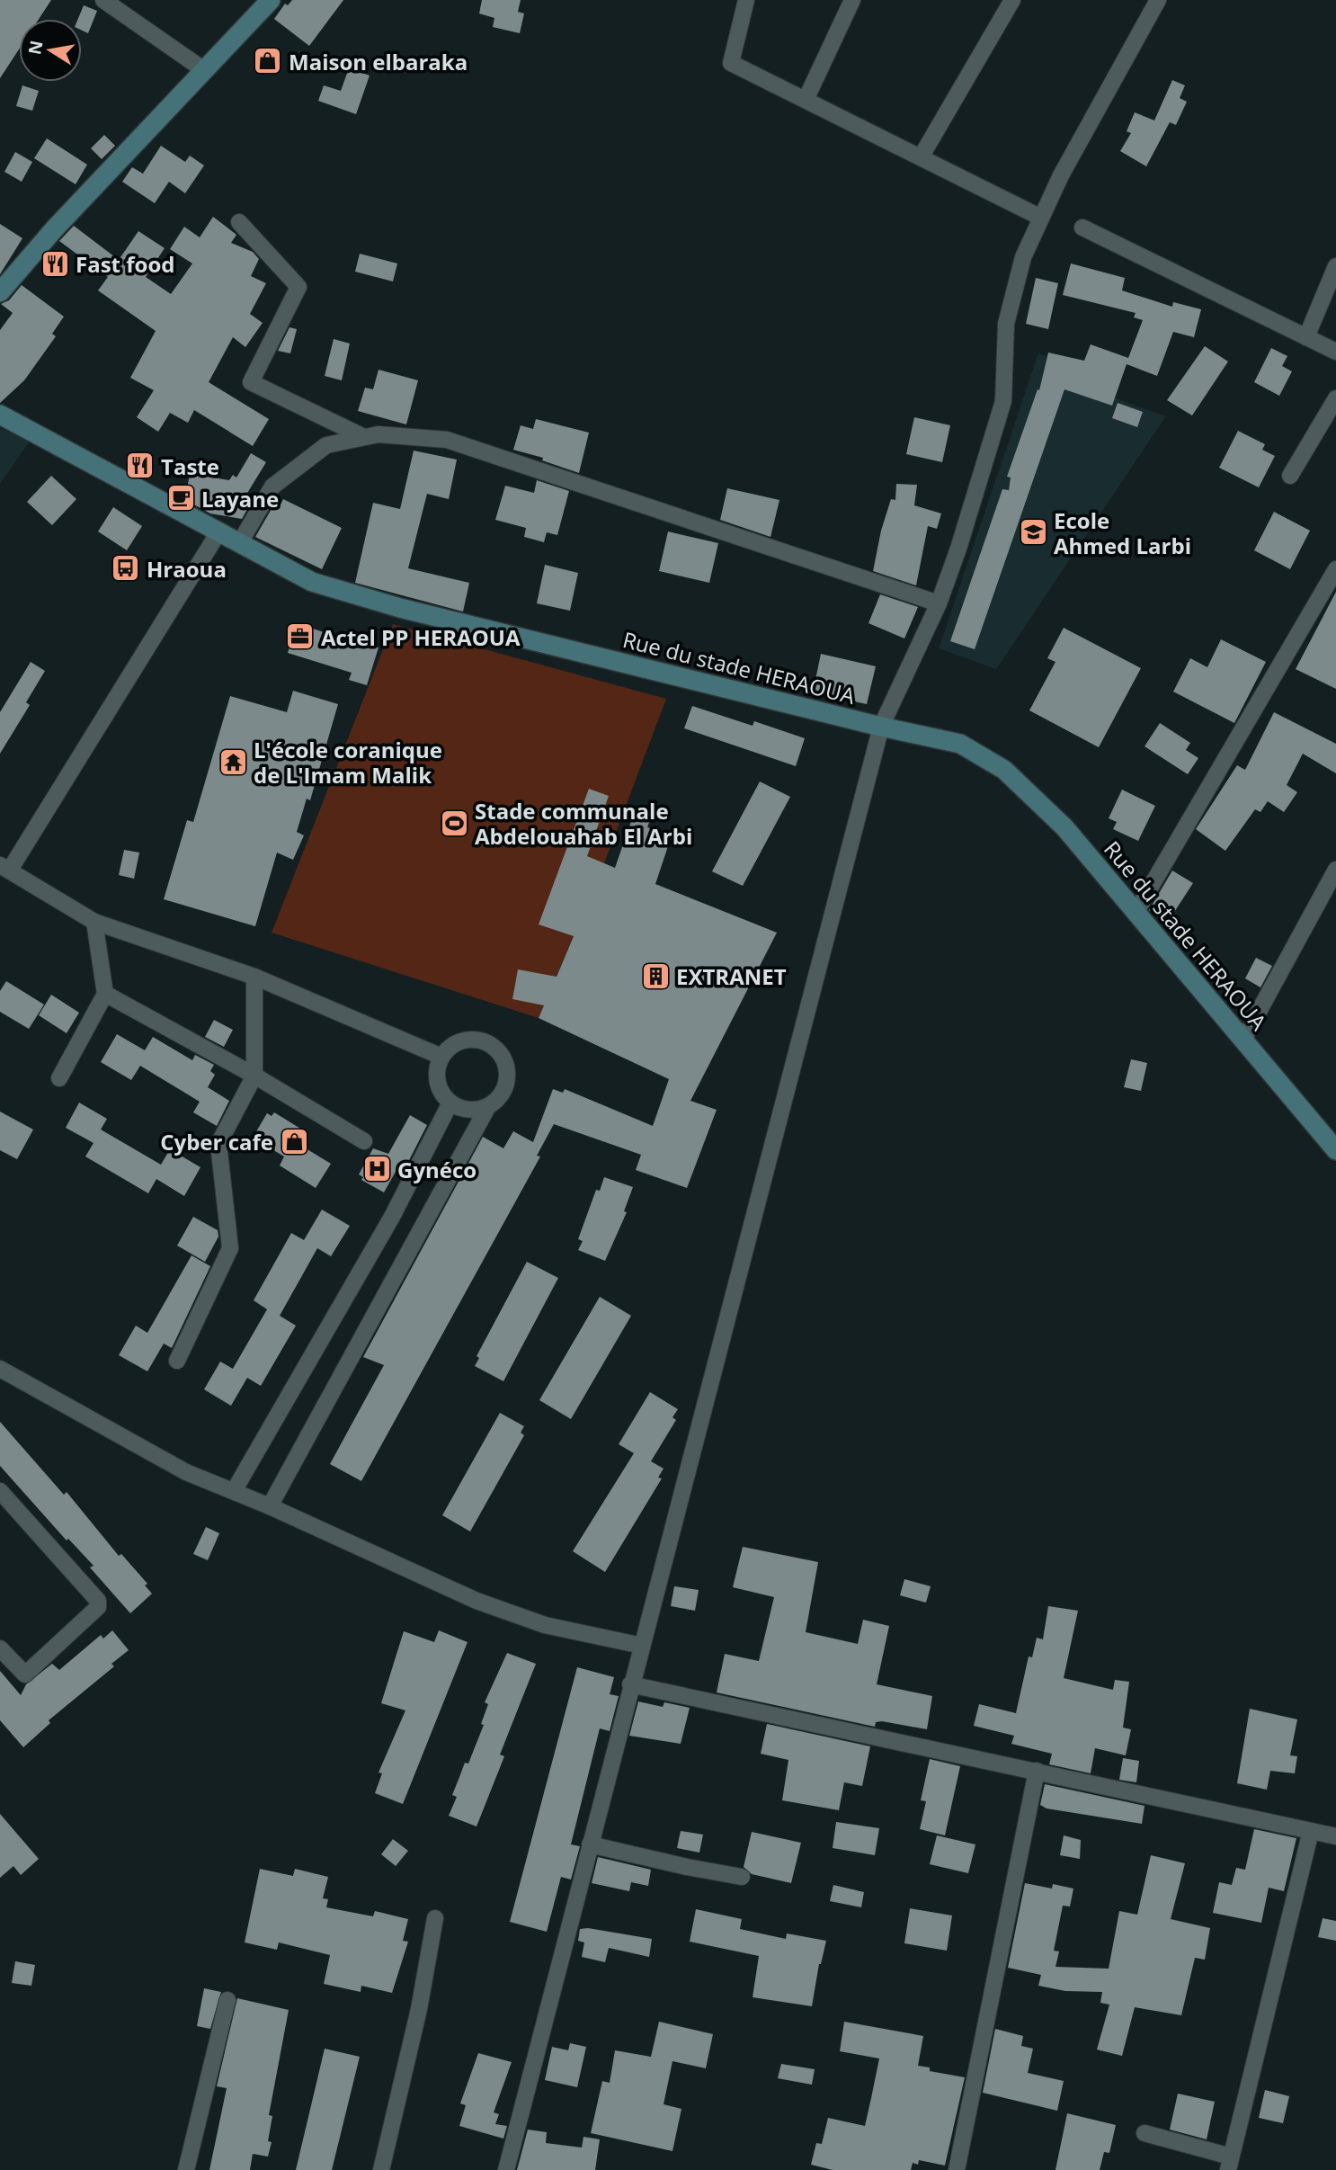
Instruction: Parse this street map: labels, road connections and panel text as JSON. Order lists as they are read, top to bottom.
{
  "streets": {
    "street": ["Rue du stade HERAOUA"]
  },
  "places": {
    "shop": ["Maison elbaraka", "Cyber cafe"],
    "restaurant": ["Fast food", "Taste"],
    "cafe": ["Layane"],
    "school or university": ["Ecole Ahmed Larbi"],
    "bus stop": ["Hraoua"],
    "office": ["Actel PP HERAOUA"],
    "temple": ["L'école coranique de L'Imam Malik"],
    "sports": ["Stade communale Abdelouahab El Arbi"],
    "building": ["EXTRANET"],
    "hospital": ["Gynéco"]
  },
  "north": "left"
}
